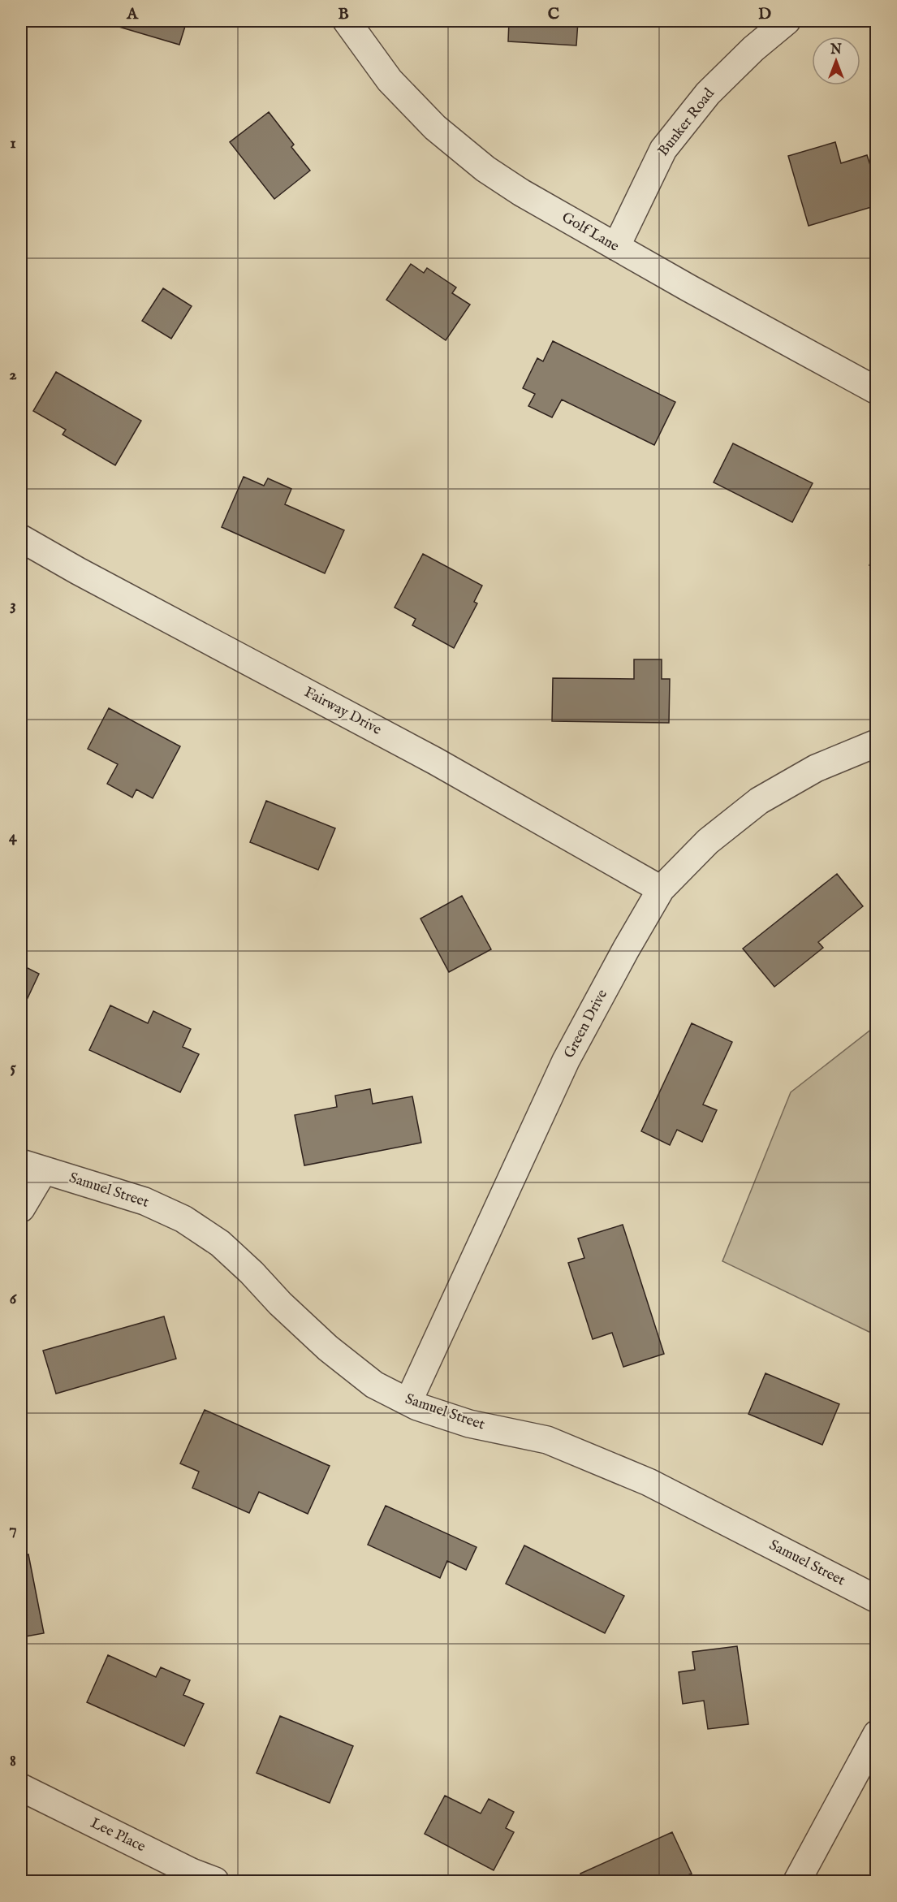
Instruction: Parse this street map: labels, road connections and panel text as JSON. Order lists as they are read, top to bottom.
{
  "streets": {
    "street": [
      "Bunker Road",
      "Golf Lane",
      "Fairway Drive",
      "Green Drive",
      "Samuel Street",
      "Lee Place"
    ]
  },
  "crossings": [
    ["Bunker Road", "Golf Lane"],
    ["Fairway Drive", "Green Drive"],
    ["Green Drive", "Samuel Street"]
  ],
  "north": "top",
  "grid": {
    "columns": [
      "A",
      "B",
      "C",
      "D"
    ],
    "rows": [
      "1",
      "2",
      "3",
      "4",
      "5",
      "6",
      "7",
      "8"
    ]
  }
}
